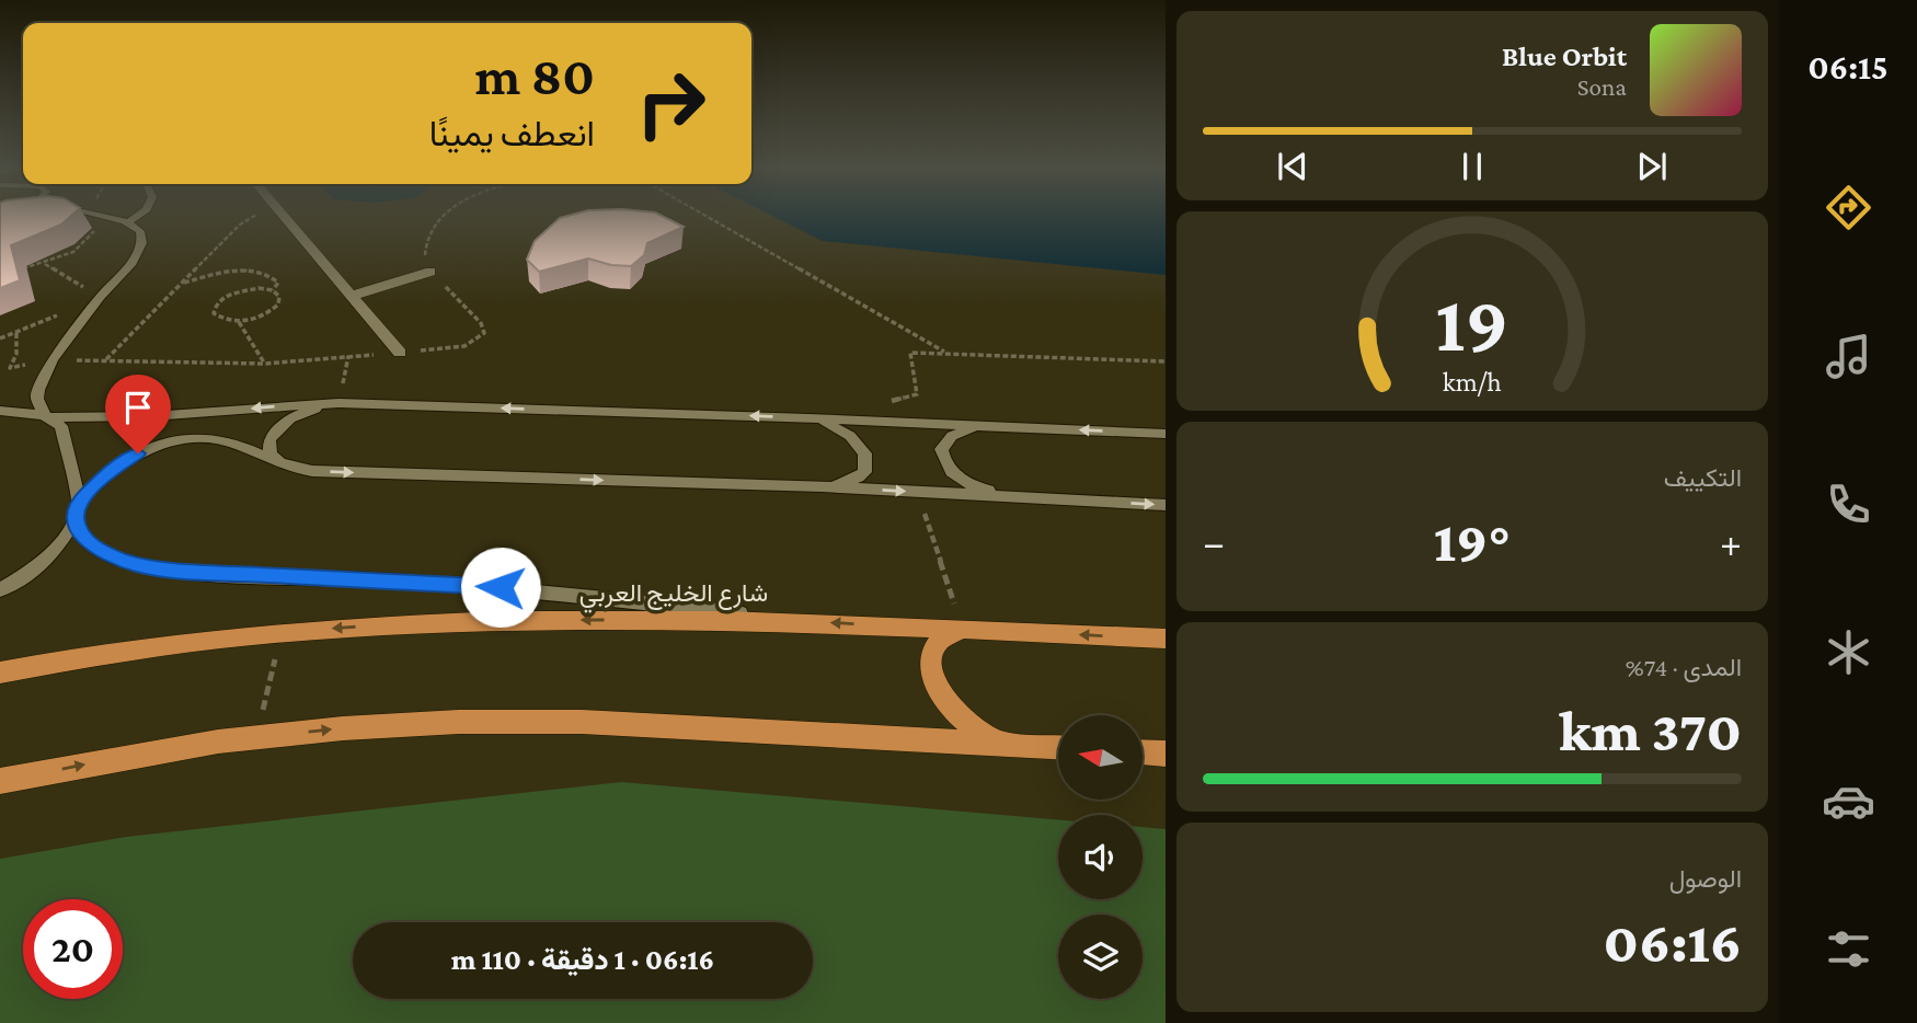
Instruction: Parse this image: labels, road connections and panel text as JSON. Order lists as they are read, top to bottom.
{
  "streets": {
    "main road": ["شارع الخليج العربي"]
  },
  "north": "left",
  "page": {
    "tabs": "06:15",
    "turn": ["80 m", "انعطف يمينًا"],
    "song": ["Blue Orbit", "Sona"],
    "tile": [
      "التكييف",
      ["المدى · 74%", "370 km"],
      ["الوصول", "06:16"]
    ],
    "heat": ["−", "19°", "+"],
    "limit": "20",
    "trip": "06:16 · 1 دقيقة · 110 m",
    "gauge": ["19", "km/h"]
  }
}
